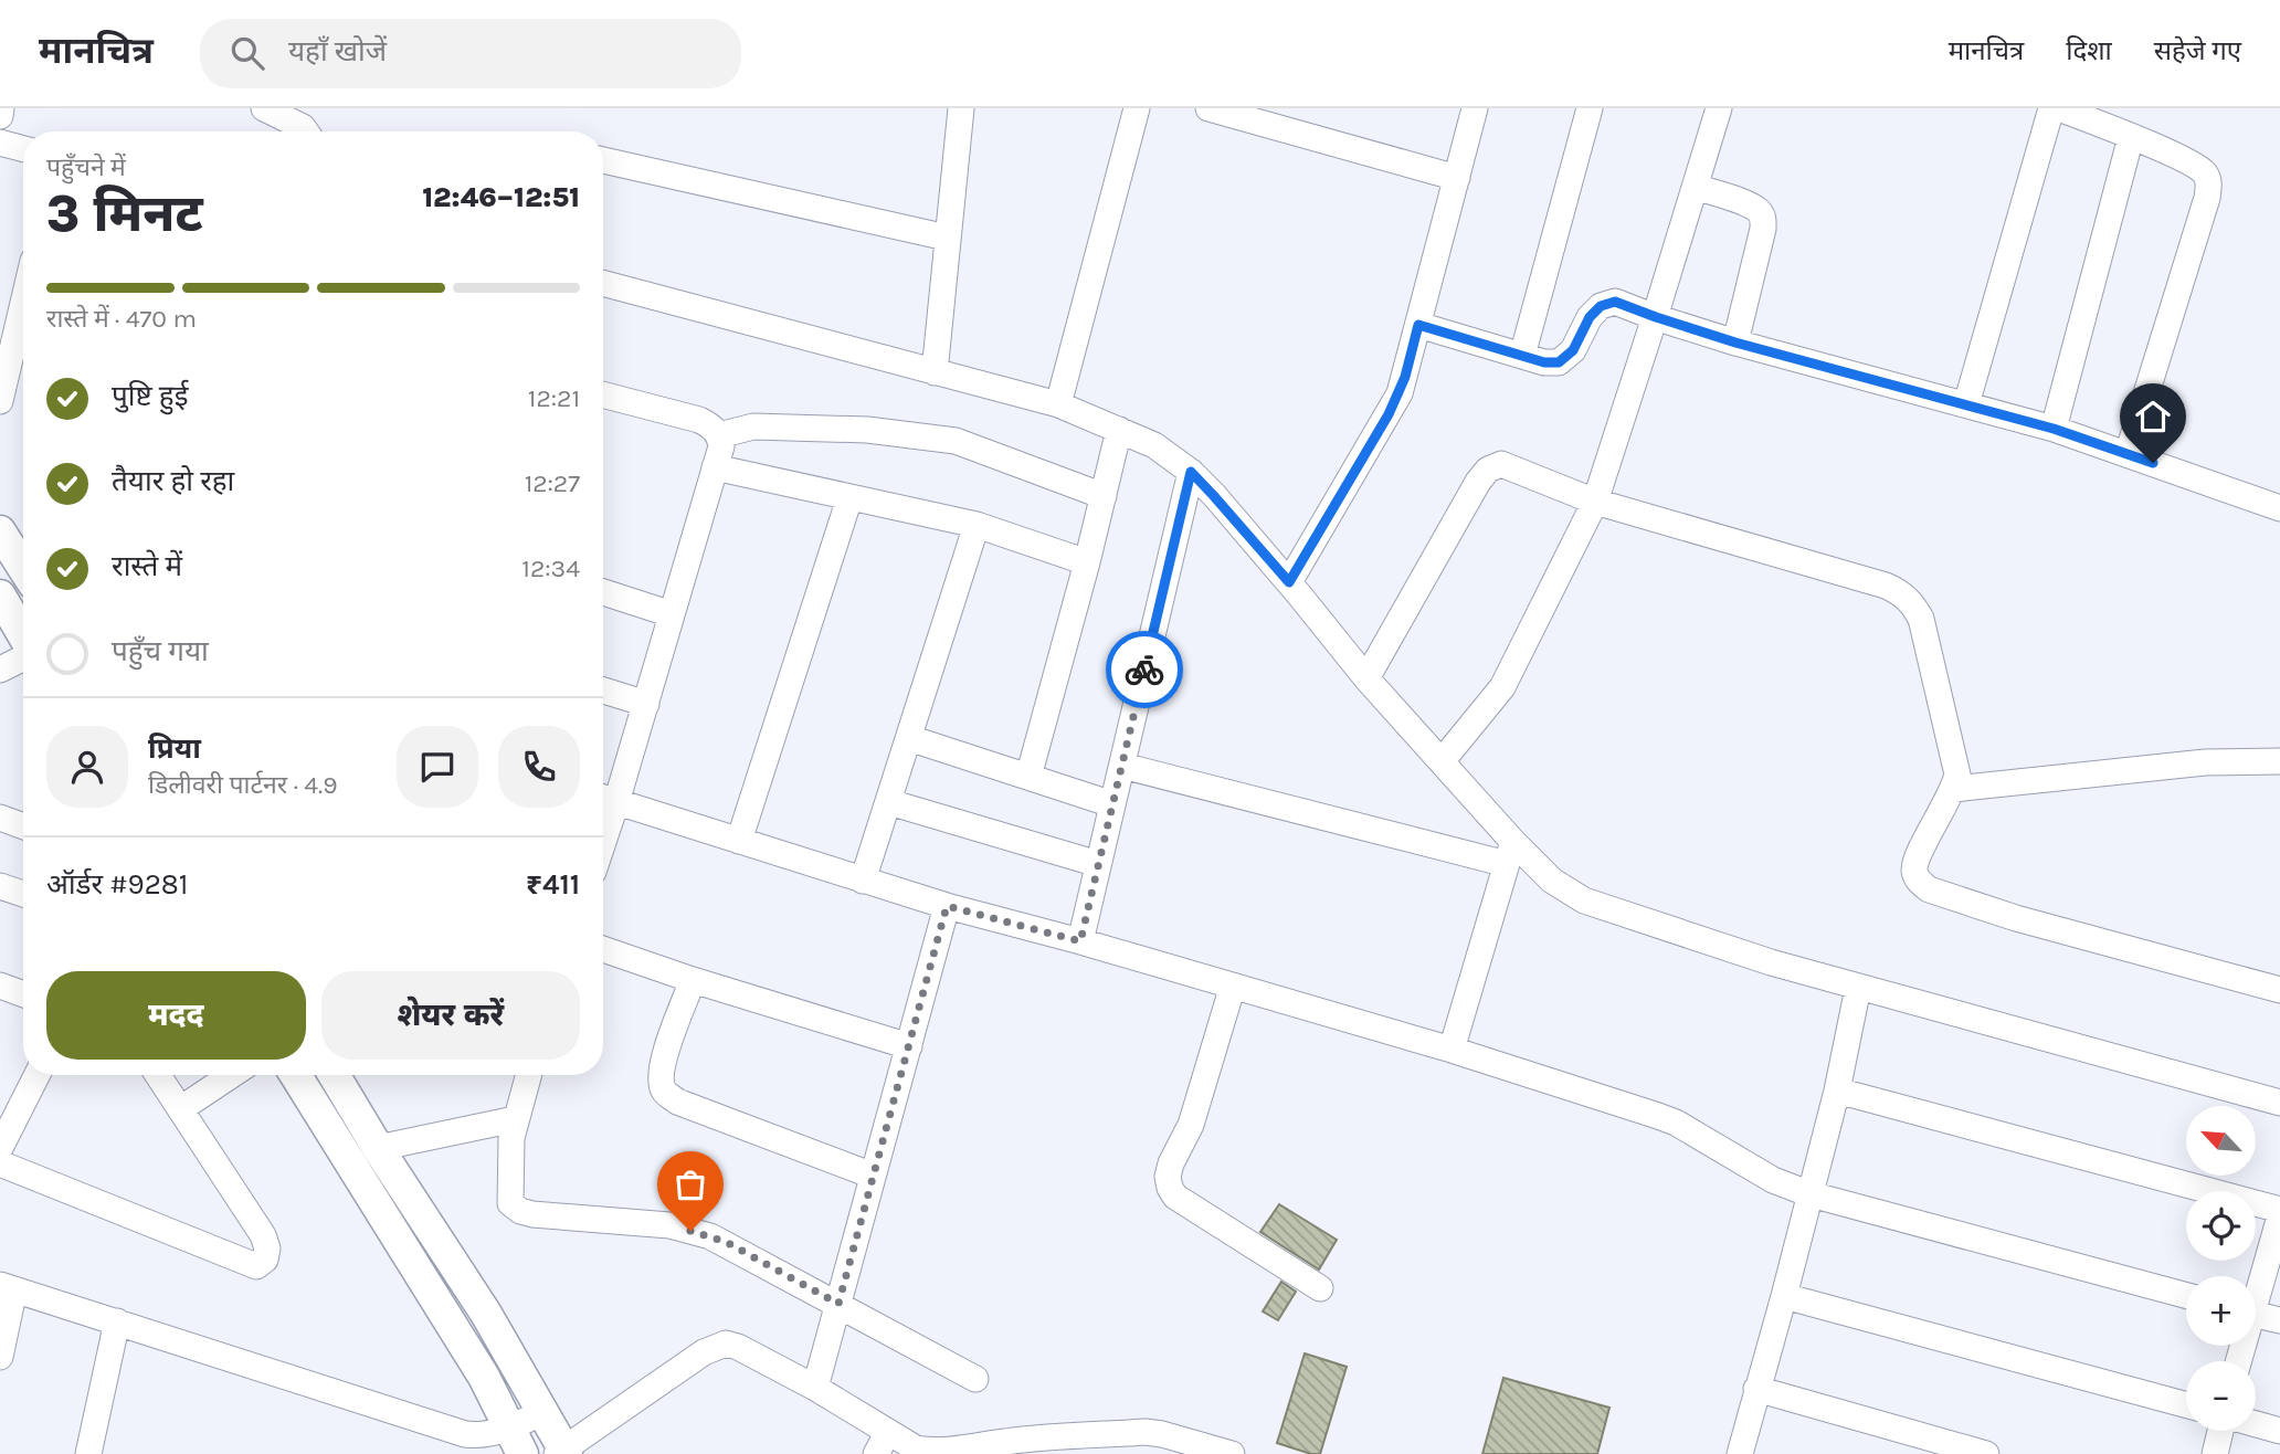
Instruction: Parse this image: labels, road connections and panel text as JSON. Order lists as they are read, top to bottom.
{
  "north": "top left",
  "page": {
    "header": "मानचित्र",
    "search": "यहाँ खोजें",
    "nav": ["मानचित्र", "दिशा", "सहेजे गए"],
    "heading": ["3 मिनट", "पहुँचने में", "12:46–12:51"],
    "panel": [
      "प्रिया",
      "डिलीवरी पार्टनर · 4.9",
      "ऑर्डर #9281",
      "₹411"
    ],
    "bar": "रास्ते में · 470 m",
    "list": [
      ["पुष्टि हुई", "12:21"],
      ["तैयार हो रहा", "12:27"],
      ["रास्ते में", "12:34"],
      "पहुँच गया"
    ],
    "buttons": ["मदद", "शेयर करें"],
    "map_buttons": ["+", "−"]
  }
}
